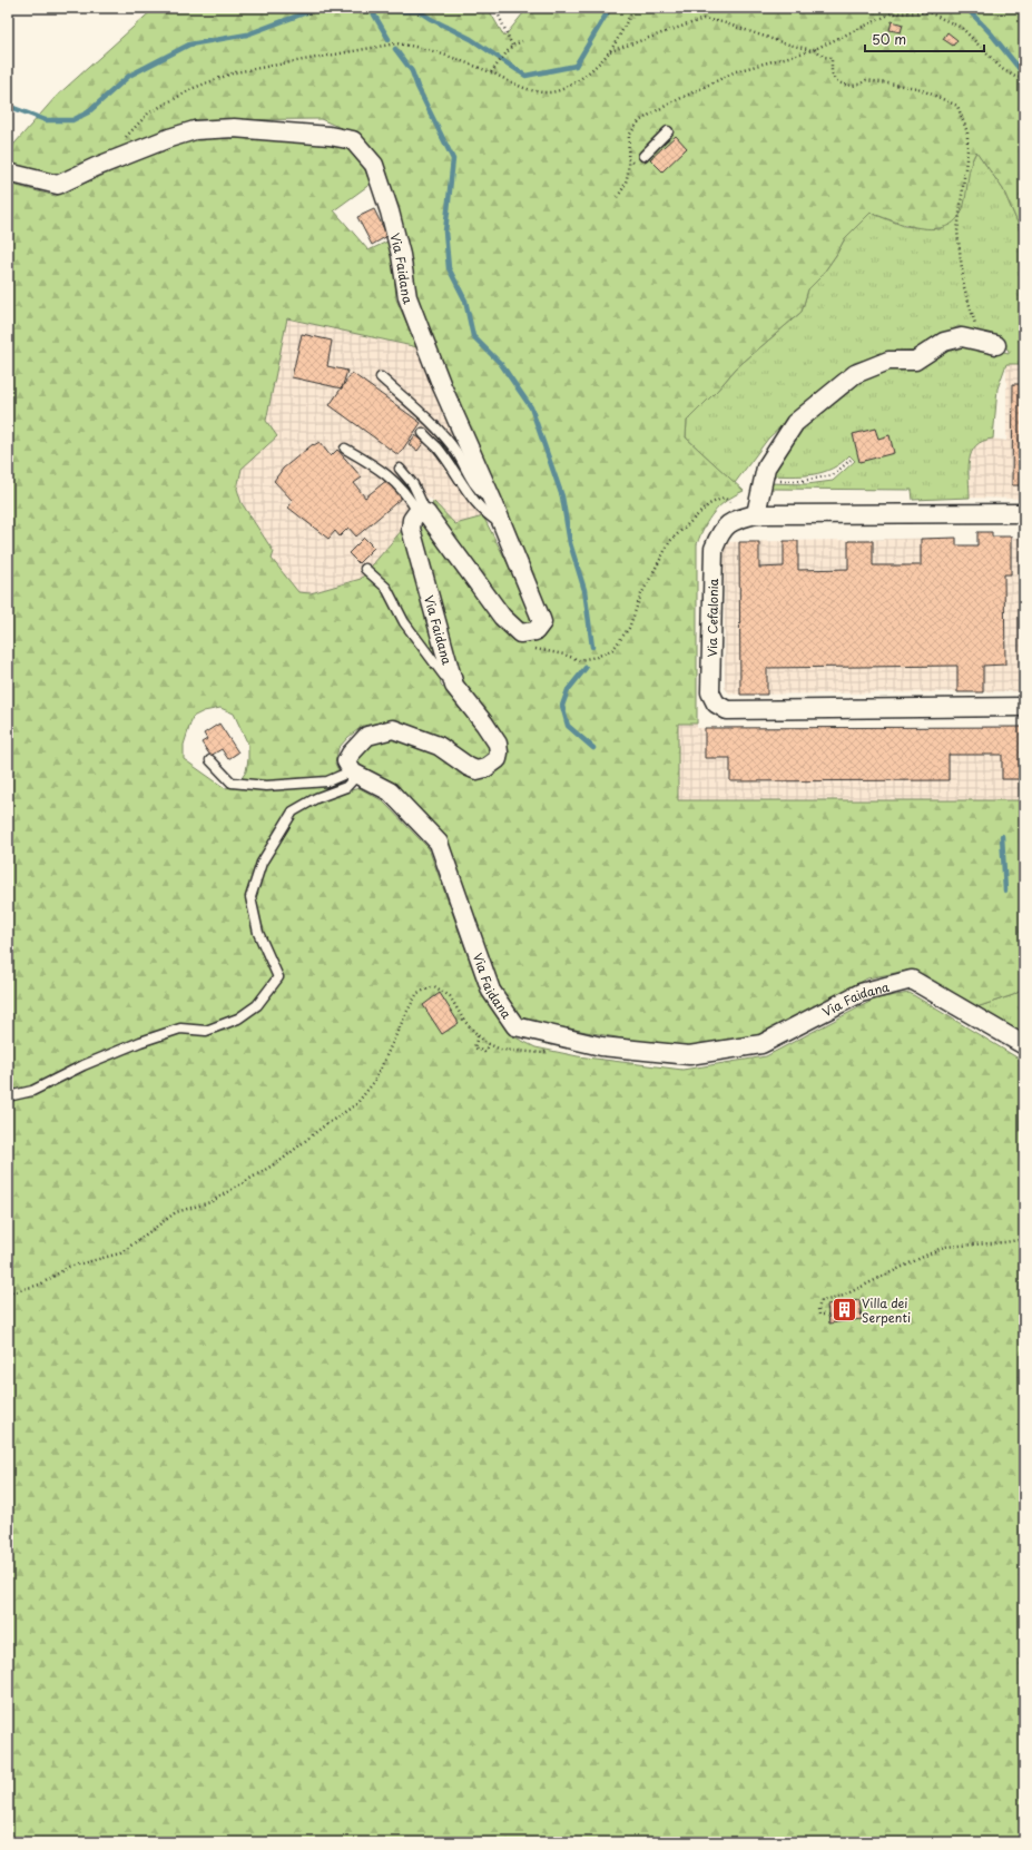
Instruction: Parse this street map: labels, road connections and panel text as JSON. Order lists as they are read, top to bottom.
{
  "streets": {
    "street": ["Via Faidana", "Via Cefalonia"]
  },
  "places": {
    "building": ["Villa dei Serpenti"]
  },
  "scale_bar": "50 m"
}
